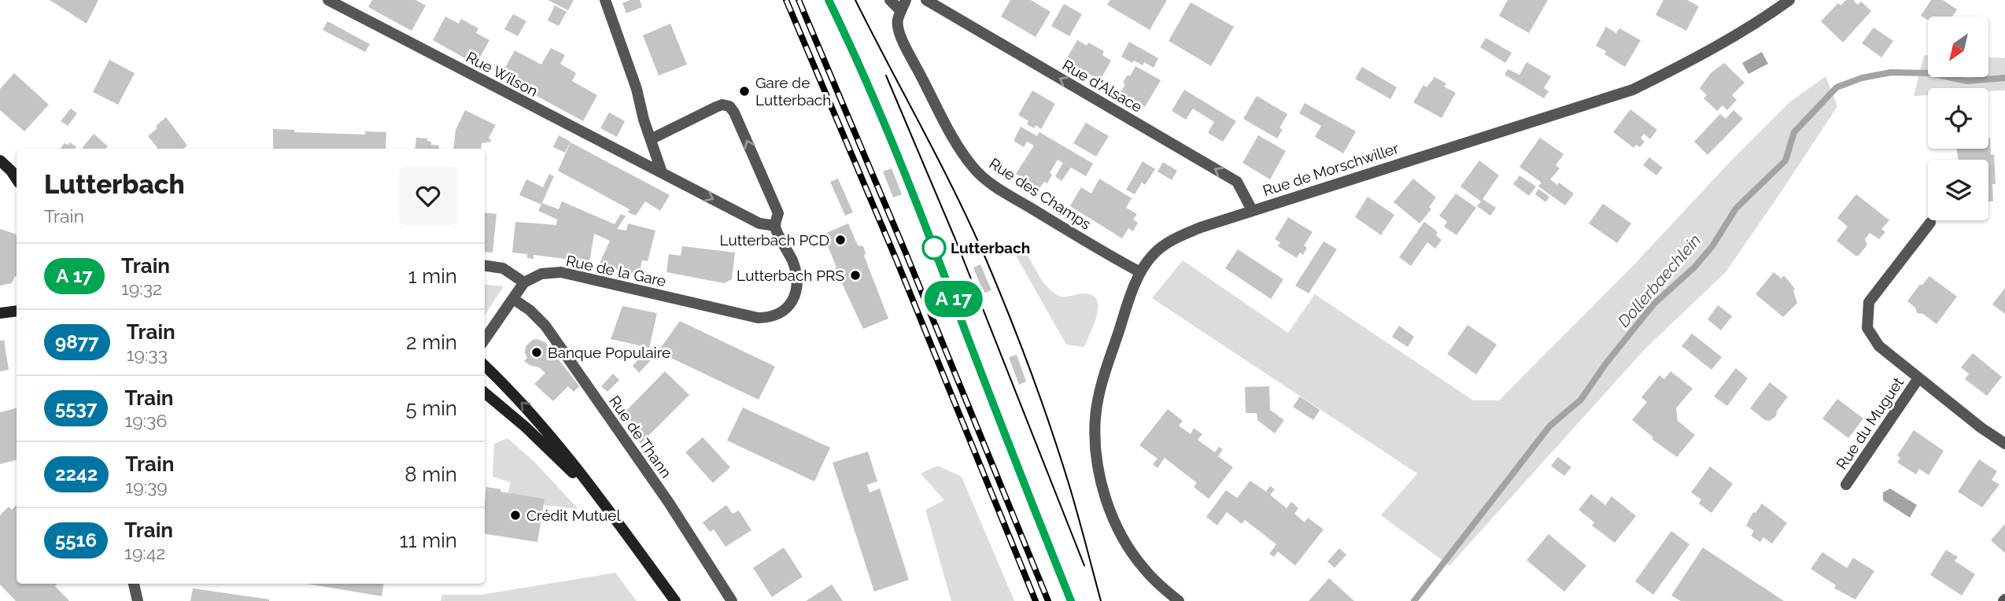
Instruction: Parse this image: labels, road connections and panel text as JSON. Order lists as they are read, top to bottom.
{
  "streets": {
    "street": [
      "Rue Wilson",
      "Rue d'Alsace",
      "Rue de Morschwiller",
      "Rue des Champs",
      "Rue de la Gare",
      "Rue du Muguet",
      "Rue de Thann"
    ]
  },
  "crossings": [
    ["Rue Wilson", "Rue de la Gare"],
    ["Rue d'Alsace", "Rue de Morschwiller"],
    ["Rue de Morschwiller", "Rue des Champs"]
  ],
  "one_way": ["Rue d'Alsace"],
  "water": ["Dollerbaechlein"],
  "places": [
    "Gare de Lutterbach",
    "Lutterbach PCD",
    "Lutterbach",
    "Lutterbach PRS",
    "Banque Populaire",
    "Crédit Mutuel"
  ],
  "north": "bottom left",
  "page": {
    "on_map": "A 17",
    "heading": ["Lutterbach", "Train"],
    "list": [
      {
        "mark": "A 17",
        "name": "Train",
        "note": "19:32",
        "value": "1 min"
      },
      {
        "mark": "9877",
        "name": "Train",
        "note": "19:33",
        "value": "2 min"
      },
      {
        "mark": "5537",
        "name": "Train",
        "note": "19:36",
        "value": "5 min"
      },
      {
        "mark": "2242",
        "name": "Train",
        "note": "19:39",
        "value": "8 min"
      },
      {
        "mark": "5516",
        "name": "Train",
        "note": "19:42",
        "value": "11 min"
      }
    ]
  }
}
